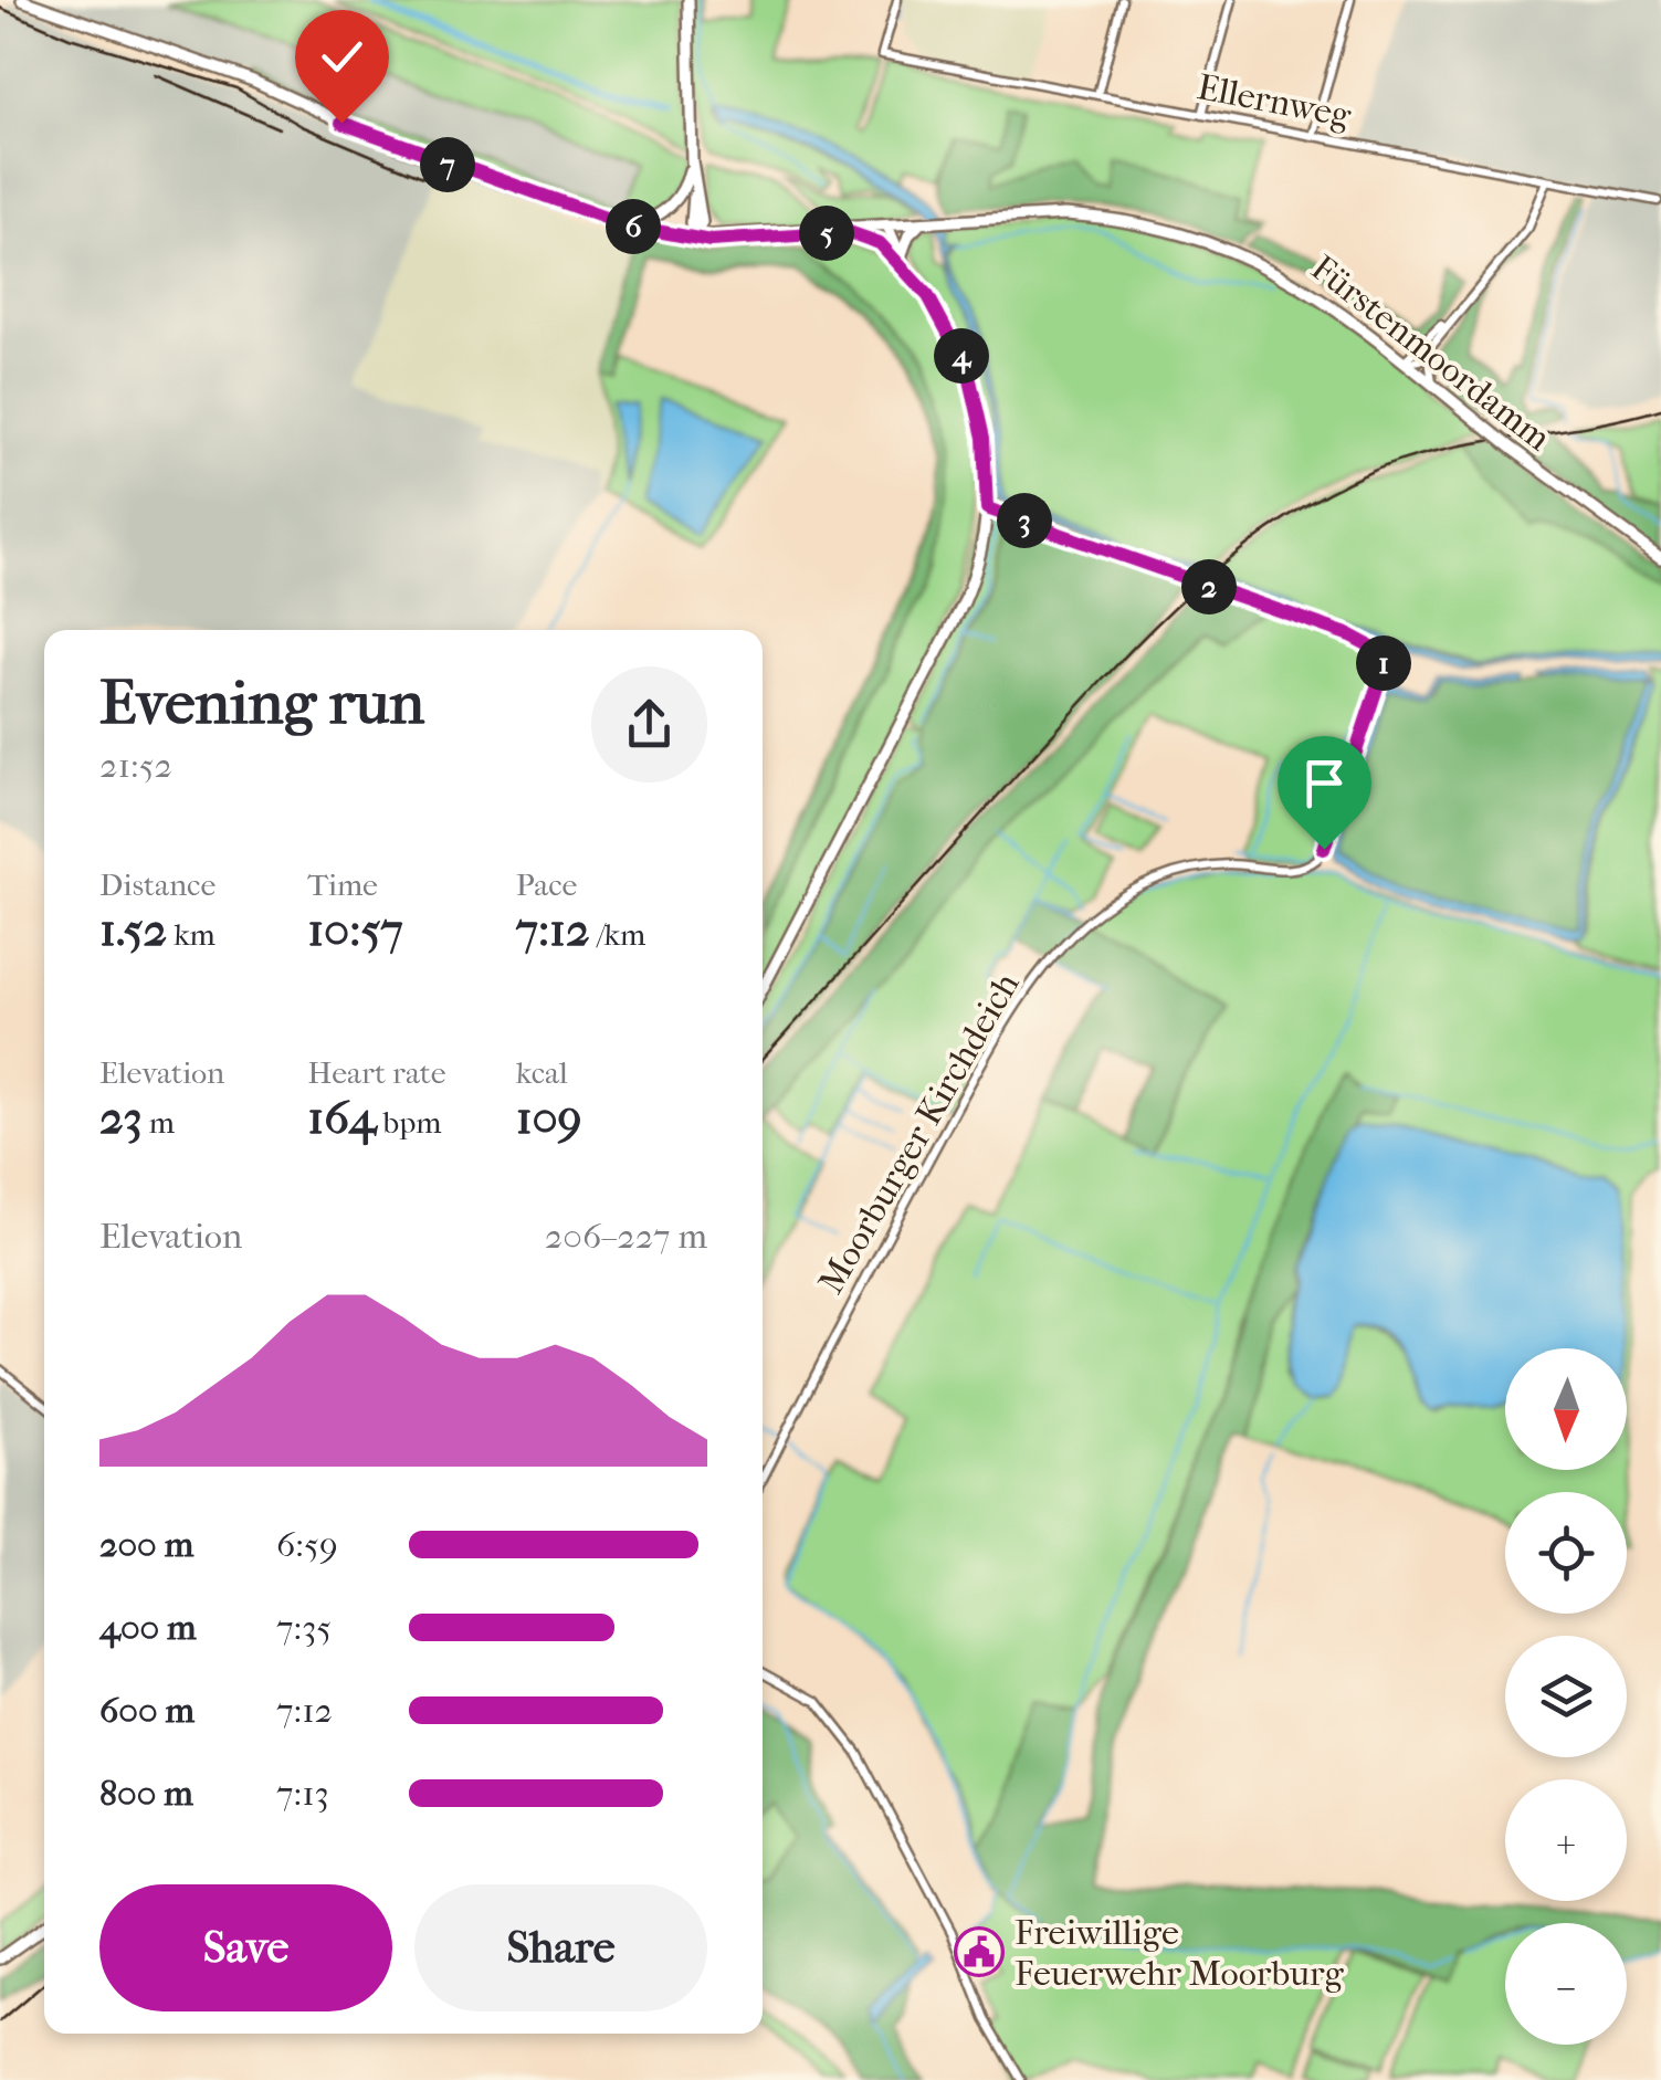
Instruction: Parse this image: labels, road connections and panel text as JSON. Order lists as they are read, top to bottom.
{
  "streets": {
    "main road": ["Fürstenmoordamm"],
    "street": ["Ellernweg", "Moorburger Kirchdeich"]
  },
  "places": {
    "public building": ["Freiwillige Feuerwehr Moorburg"]
  },
  "north": "bottom",
  "page": {
    "pins": [
      "7",
      "6",
      "5",
      "4",
      "3",
      "2",
      "1"
    ],
    "heading": ["Evening run", "21:52"],
    "stats": [
      ["Distance", "1.52 km"],
      ["Time", "10:57"],
      ["Pace", "7:12 /km"],
      ["Elevation", "23 m"],
      ["Heart rate", "164 bpm"],
      ["kcal", "109"]
    ],
    "chart": ["Elevation", "206–227 m"],
    "map_buttons": ["+", "−"],
    "list": [
      {
        "name": "200 m",
        "note": "6:59"
      },
      {
        "name": "400 m",
        "note": "7:35"
      },
      {
        "name": "600 m",
        "note": "7:12"
      },
      {
        "name": "800 m",
        "note": "7:13"
      }
    ],
    "buttons": ["Save", "Share"]
  }
}
